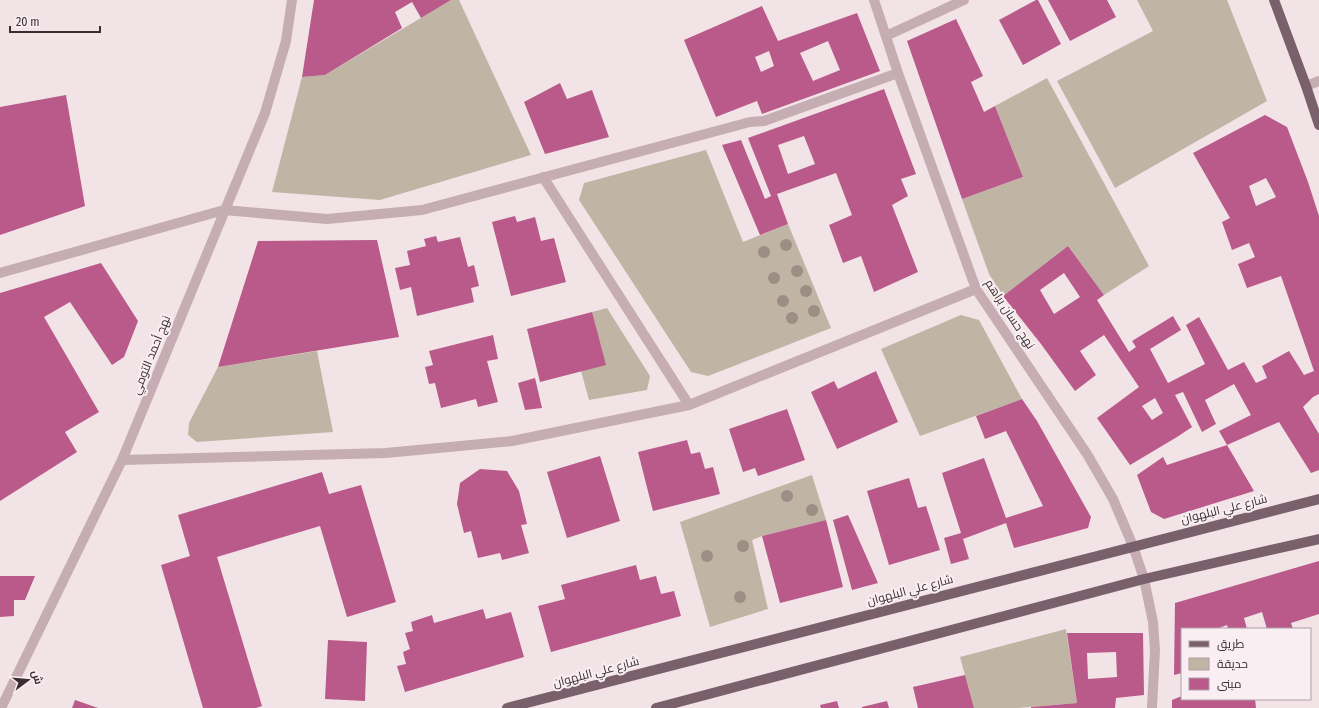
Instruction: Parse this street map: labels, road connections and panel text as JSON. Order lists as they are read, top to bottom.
{
  "streets": {
    "main road": ["شارع علي البلهوان"],
    "street": ["نهج حسان براهم", "نهج أحمد التومي"]
  },
  "crossings": [
    ["نهج حسان براهم", "شارع علي البلهوان"]
  ],
  "legend": ["طريق", "حديقة", "مبنى"],
  "scale_bar": "20 m",
  "north": "right"
}
